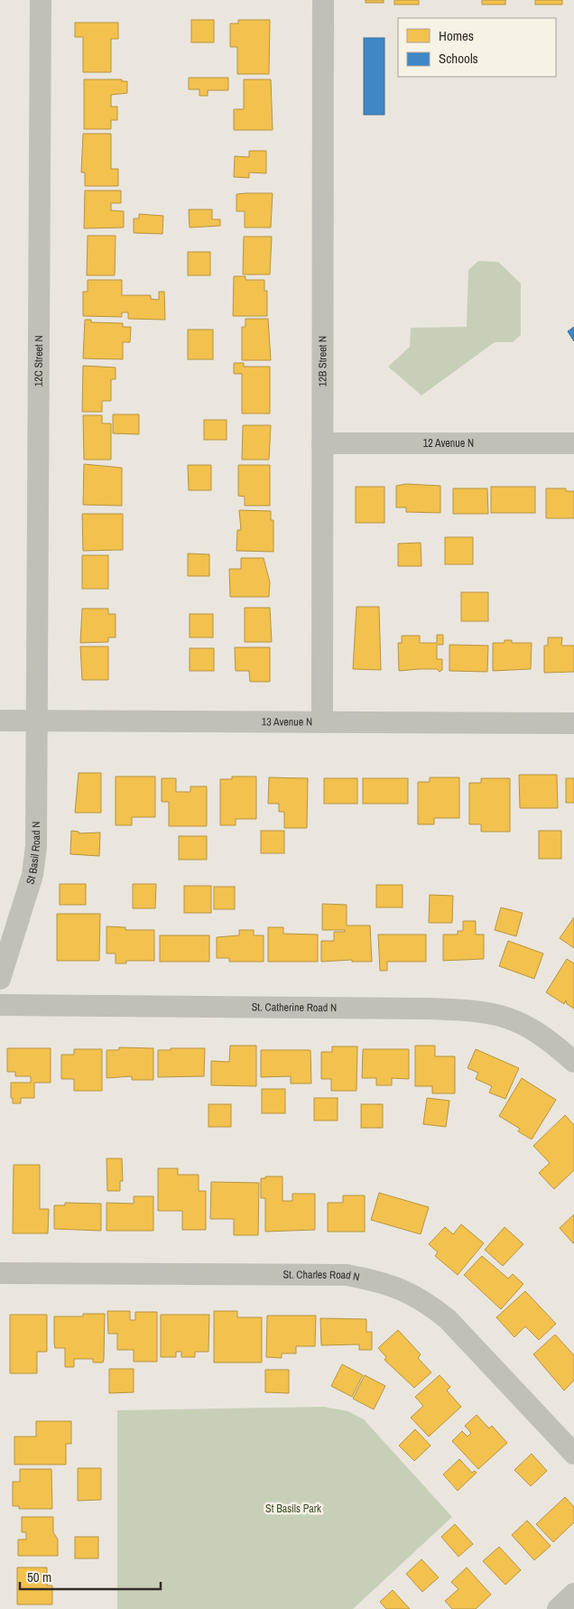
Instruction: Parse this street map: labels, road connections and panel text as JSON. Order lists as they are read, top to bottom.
{
  "streets": {
    "street": [
      "12C Street N",
      "12B Street N",
      "12 Avenue N",
      "13 Avenue N",
      "St Basil Road N",
      "St. Catherine Road N",
      "St. Charles Road N"
    ]
  },
  "crossings": [
    ["12C Street N", "13 Avenue N"],
    ["12C Street N", "St Basil Road N"],
    ["12B Street N", "12 Avenue N"],
    ["12B Street N", "13 Avenue N"],
    ["13 Avenue N", "St Basil Road N"]
  ],
  "parks": ["St Basils Park"],
  "legend": ["Homes", "Schools"],
  "scale_bar": "50 m"
}
